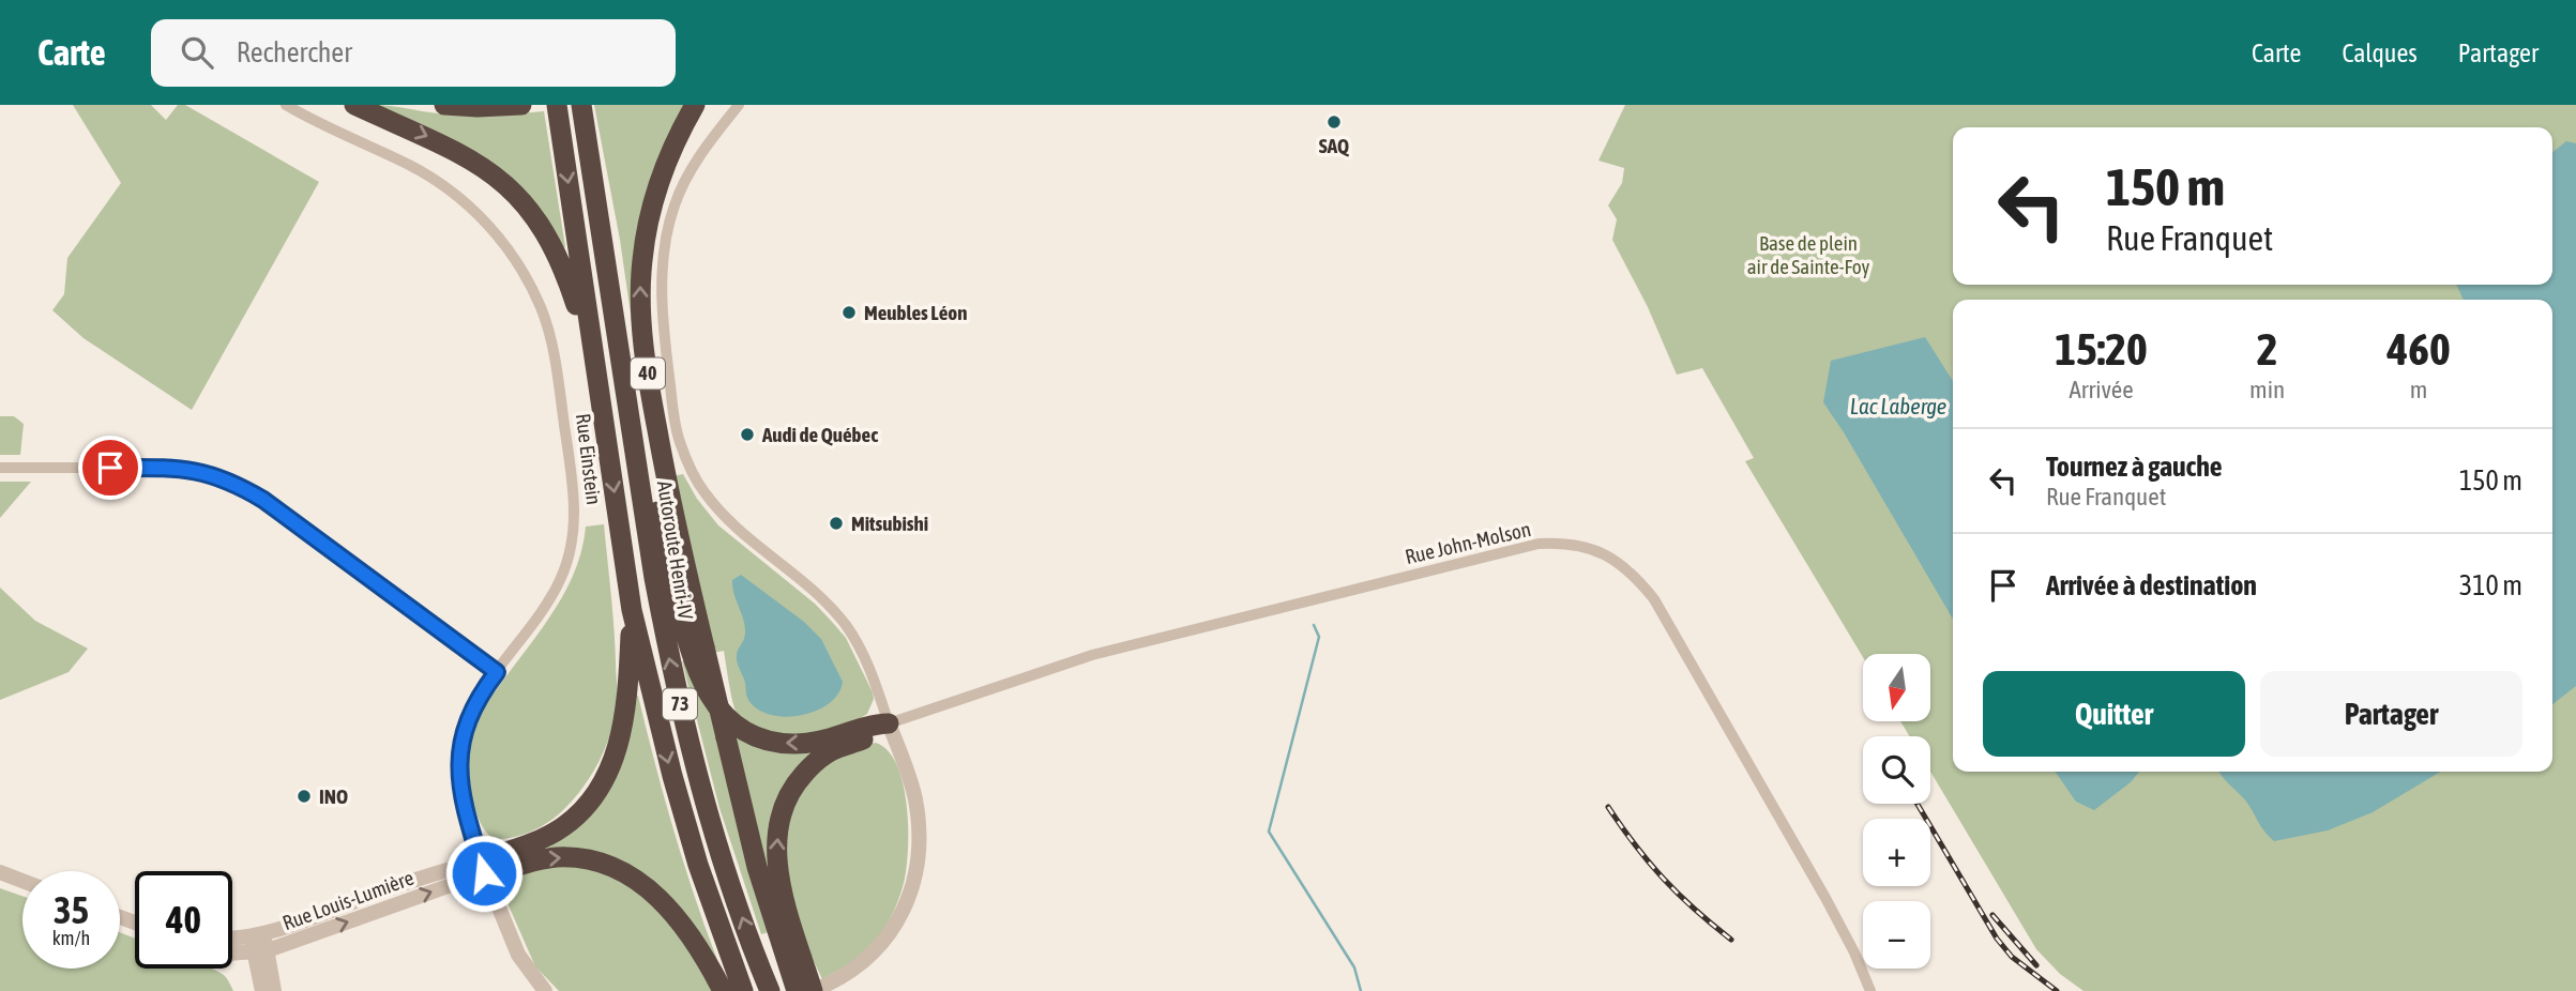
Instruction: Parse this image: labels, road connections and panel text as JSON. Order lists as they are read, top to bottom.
{
  "streets": {
    "highway": ["40", "Autoroute Henri-IV", "73"],
    "street": ["Rue Einstein", "Rue John-Molson", "Rue Louis-Lumière"]
  },
  "crossings": [
    ["Rue Einstein", "Rue Louis-Lumière"]
  ],
  "water": ["Lac Laberge"],
  "parks": ["Base de plein air de Sainte-Foy"],
  "places": [
    "SAQ",
    "Meubles Léon",
    "Audi de Québec",
    "Mitsubishi",
    "INO"
  ],
  "north": "bottom",
  "page": {
    "header": "Carte",
    "search": "Rechercher",
    "nav": ["Carte", "Calques", "Partager"],
    "turn": ["150 m", "Rue Franquet"],
    "eta": [
      "15:20",
      "Arrivée",
      "2",
      "min",
      "460",
      "m"
    ],
    "list": [
      {
        "name": "Tournez à gauche",
        "note": "Rue Franquet",
        "value": "150 m"
      },
      {
        "name": "Arrivée à destination",
        "value": "310 m"
      }
    ],
    "map_buttons": ["+", "−"],
    "buttons": ["Quitter", "Partager"],
    "speed": "35 km/h",
    "limit": "40"
  }
}
